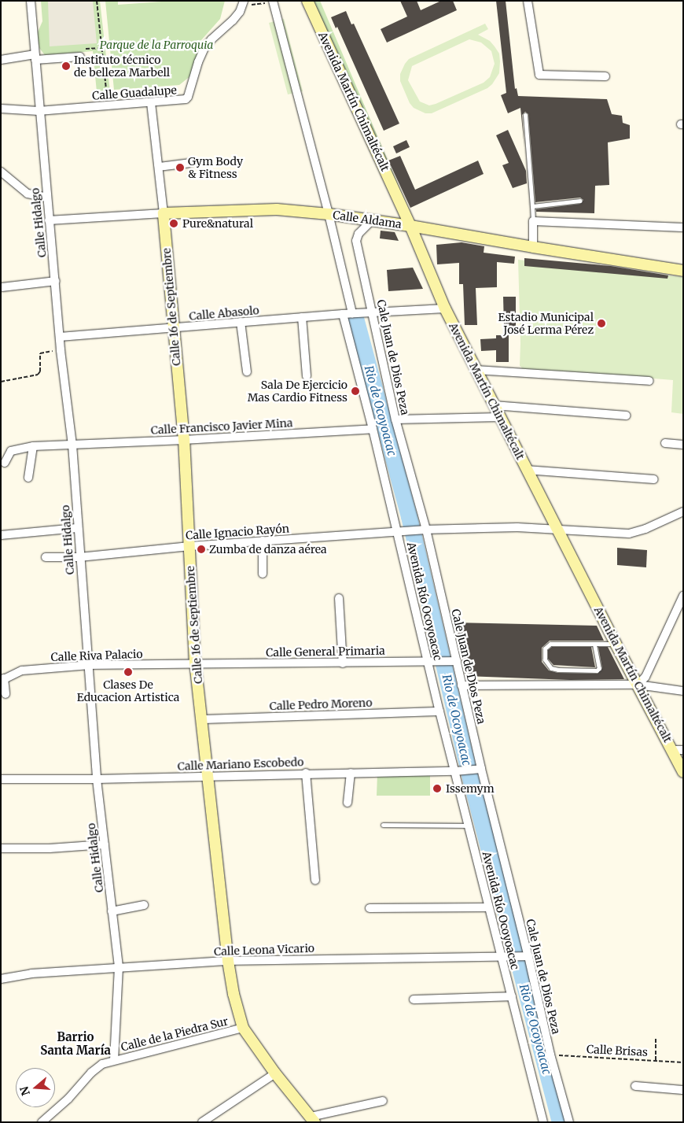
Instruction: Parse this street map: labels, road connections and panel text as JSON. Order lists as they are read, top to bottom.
{
  "streets": {
    "main road": ["Avenida Martín Chimaltécalt", "Calle Aldama", "Calle 16 de Septiembre"],
    "street": [
      "Calle Guadalupe",
      "Calle Hidalgo",
      "Calle Abasolo",
      "Cale Juan de Dios Peza",
      "Calle Francisco Javier Mina",
      "Calle Ignacio Rayón",
      "Avenida Río Ocoyoacac",
      "Calle General Primaria",
      "Calle Riva Palacio",
      "Calle Pedro Moreno",
      "Calle Mariano Escobedo",
      "Calle Leona Vicario",
      "Calle de la Piedra Sur"
    ],
    "path": ["Calle Brisas"]
  },
  "crossings": [
    ["Calle Guadalupe", "Calle Hidalgo"],
    ["Calle Guadalupe", "Calle 16 de Septiembre"],
    ["Avenida Martín Chimaltécalt", "Calle Aldama"],
    ["Calle Aldama", "Calle Hidalgo"],
    ["Calle Aldama", "Calle 16 de Septiembre"],
    ["Calle Aldama", "Cale Juan de Dios Peza"],
    ["Calle Hidalgo", "Calle Abasolo"],
    ["Calle Hidalgo", "Calle Francisco Javier Mina"],
    ["Calle Hidalgo", "Calle Ignacio Rayón"],
    ["Calle Hidalgo", "Calle Riva Palacio"],
    ["Calle Hidalgo", "Calle Mariano Escobedo"],
    ["Calle Hidalgo", "Calle Leona Vicario"],
    ["Calle Hidalgo", "Calle de la Piedra Sur"],
    ["Calle 16 de Septiembre", "Calle Abasolo"],
    ["Calle 16 de Septiembre", "Calle Francisco Javier Mina"],
    ["Calle 16 de Septiembre", "Calle Ignacio Rayón"],
    ["Calle 16 de Septiembre", "Calle General Primaria"],
    ["Calle 16 de Septiembre", "Calle Riva Palacio"],
    ["Calle 16 de Septiembre", "Calle Pedro Moreno"],
    ["Calle 16 de Septiembre", "Calle Mariano Escobedo"],
    ["Calle 16 de Septiembre", "Calle Leona Vicario"],
    ["Calle 16 de Septiembre", "Calle de la Piedra Sur"],
    ["Calle Abasolo", "Cale Juan de Dios Peza"],
    ["Calle Abasolo", "Avenida Río Ocoyoacac"],
    ["Cale Juan de Dios Peza", "Calle Ignacio Rayón"],
    ["Cale Juan de Dios Peza", "Calle General Primaria"],
    ["Cale Juan de Dios Peza", "Calle Mariano Escobedo"],
    ["Cale Juan de Dios Peza", "Calle Leona Vicario"],
    ["Cale Juan de Dios Peza", "Calle Brisas"],
    ["Calle Francisco Javier Mina", "Avenida Río Ocoyoacac"],
    ["Calle Ignacio Rayón", "Avenida Río Ocoyoacac"],
    ["Avenida Río Ocoyoacac", "Calle General Primaria"],
    ["Avenida Río Ocoyoacac", "Calle Pedro Moreno"],
    ["Avenida Río Ocoyoacac", "Calle Mariano Escobedo"],
    ["Avenida Río Ocoyoacac", "Calle Leona Vicario"],
    ["Calle General Primaria", "Calle Riva Palacio"]
  ],
  "districts": ["Barrio Santa María"],
  "water": ["Rio de Ocoyoacac"],
  "parks": ["Parque de la Parroquia"],
  "places": [
    "Instituto técnico de belleza Marbell",
    "Gym Body & Fitness",
    "Pure&natural",
    "Estadio Municipal José Lerma Pérez",
    "Sala De Ejercicio Mas Cardio Fitness",
    "Zumba de danza aérea",
    "Clases De Educacion Artistica",
    "Issemym"
  ],
  "north": "left"
}
